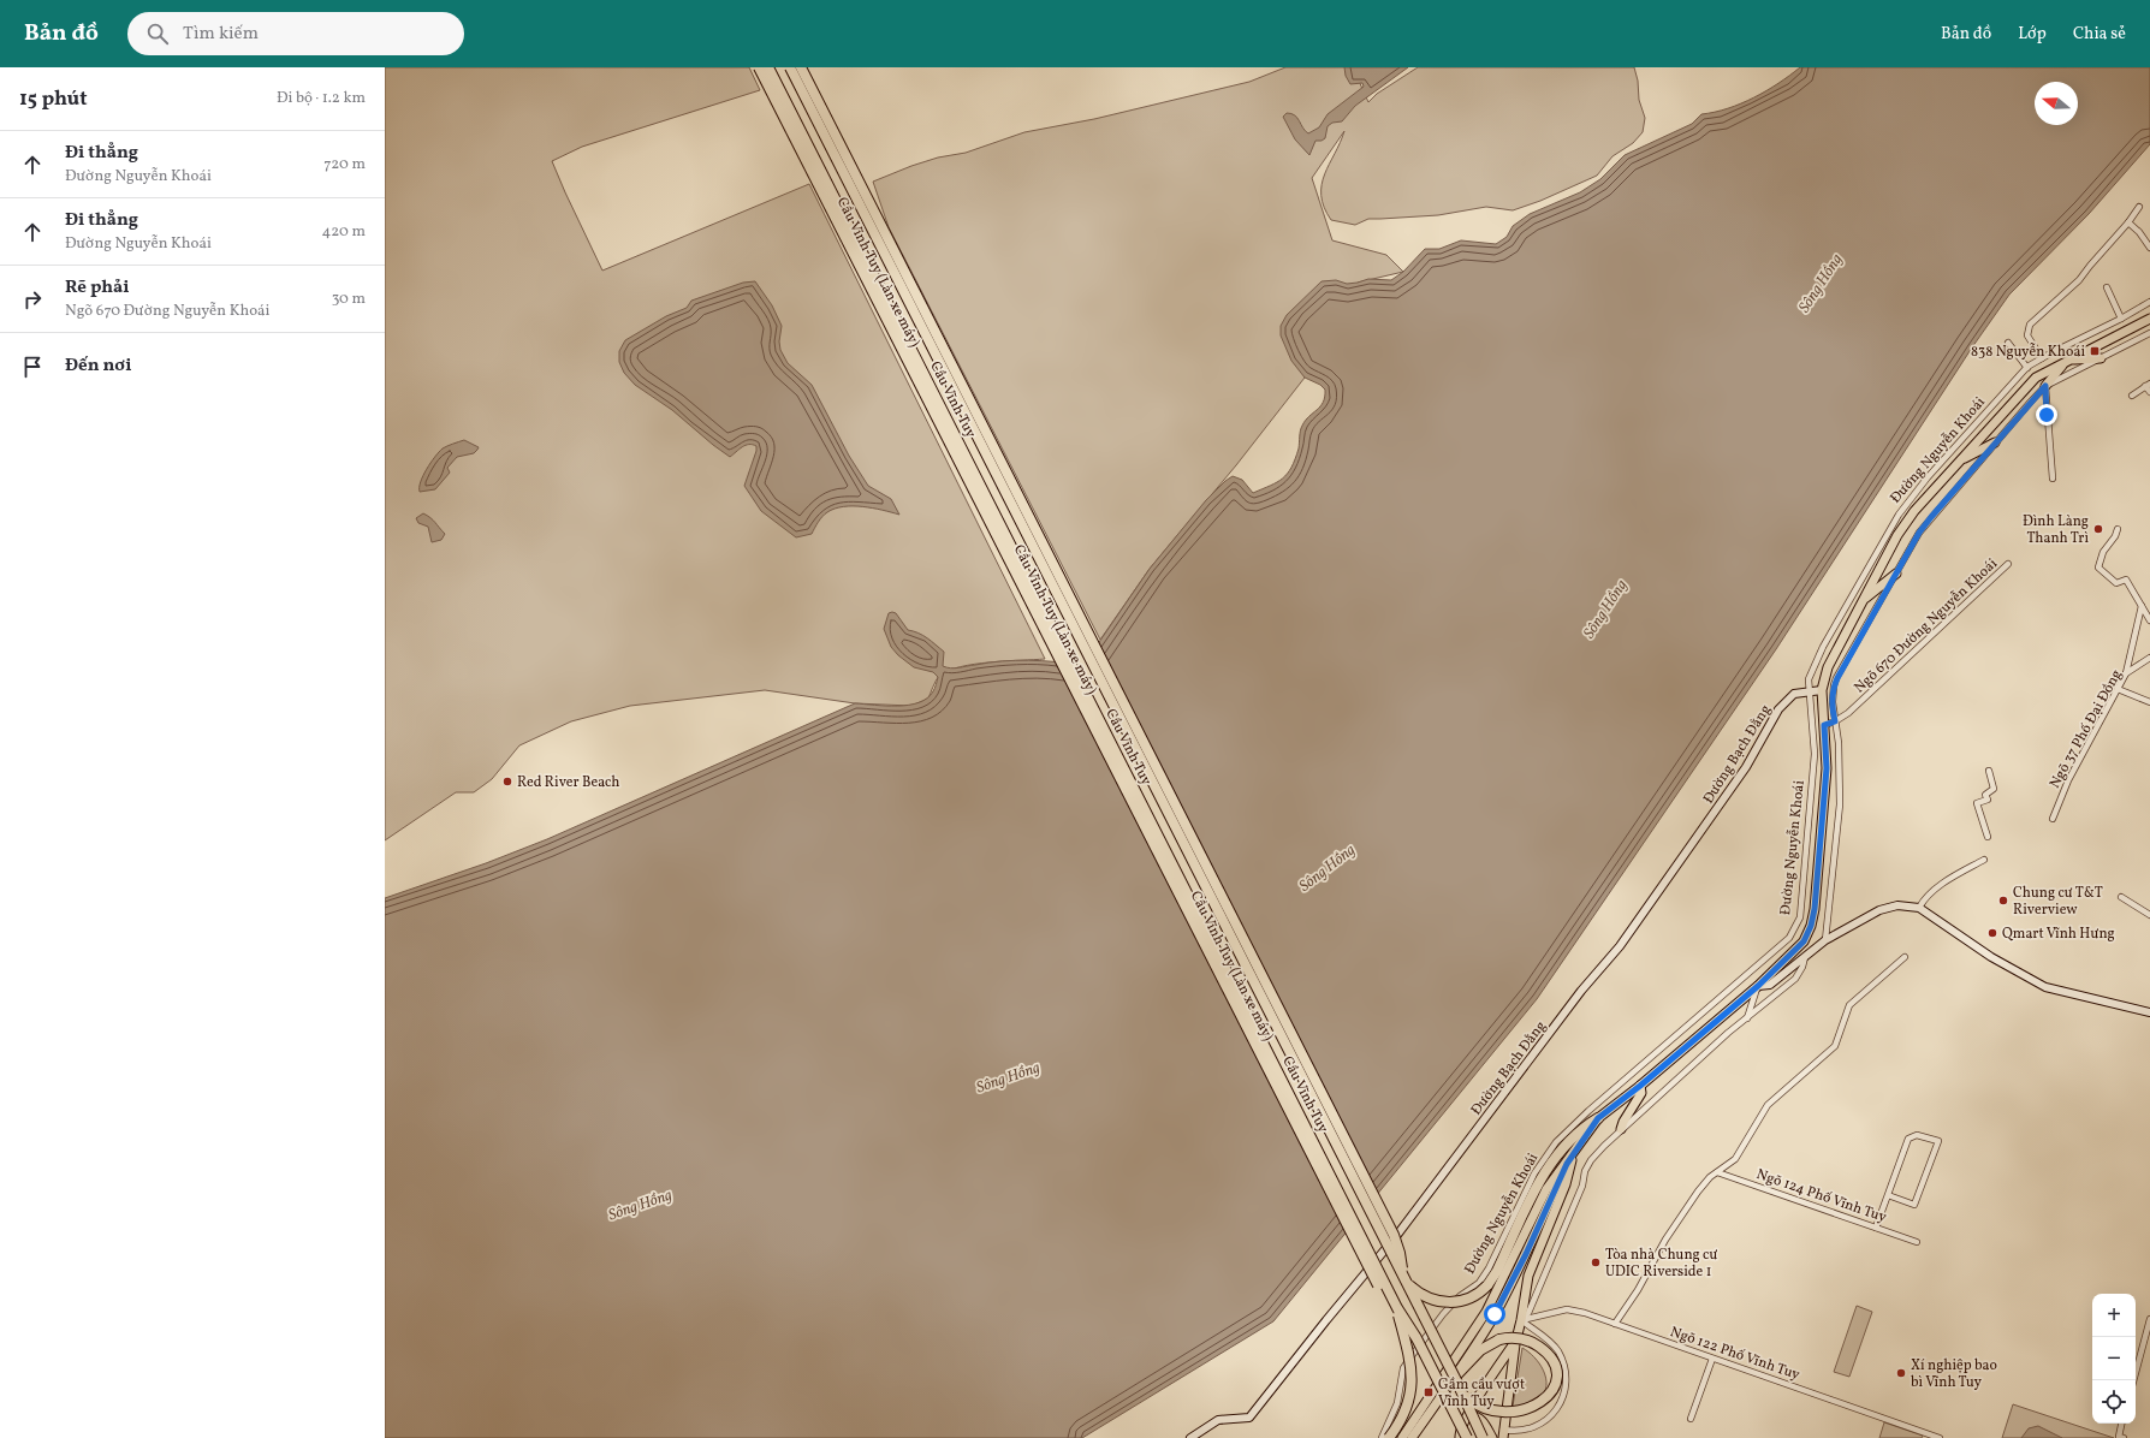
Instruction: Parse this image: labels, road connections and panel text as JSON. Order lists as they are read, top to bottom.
{
  "streets": {
    "highway": ["Cầu Vĩnh Tuy (Làn xe máy)", "Cầu Vĩnh Tuy"],
    "main road": ["Đường Nguyễn Khoái"],
    "street": [
      "Ngõ 670 Đường Nguyễn Khoái",
      "Ngõ 37 Phố Đại Đồng",
      "Đường Bạch Đằng",
      "Ngõ 124 Phố Vĩnh Tuy",
      "Ngõ 122 Phố Vĩnh Tuy"
    ]
  },
  "crossings": [
    ["Cầu Vĩnh Tuy (Làn xe máy)", "Cầu Vĩnh Tuy"],
    ["Cầu Vĩnh Tuy", "Đường Nguyễn Khoái"],
    ["Đường Nguyễn Khoái", "Đường Bạch Đằng"]
  ],
  "water": ["Sông Hồng"],
  "places": {
    "transit": ["838 Nguyễn Khoái", "Gầm cầu vượt Vĩnh Tuy"],
    "other": [
      "Đình Làng Thanh Trì",
      "Red River Beach",
      "Chung cư T&T Riverview",
      "Qmart Vĩnh Hưng",
      "Tòa nhà Chung cư UDIC Riverside 1",
      "Xí nghiệp bao bì Vĩnh Tuy"
    ]
  },
  "north": "left",
  "page": {
    "header": "Bản đồ",
    "search": "Tìm kiếm",
    "nav": ["Bản đồ", "Lớp", "Chia sẻ"],
    "heading": ["15 phút", "Đi bộ · 1.2 km"],
    "list": [
      ["Đi thẳng", "Đường Nguyễn Khoái", "720 m"],
      ["Đi thẳng", "Đường Nguyễn Khoái", "420 m"],
      ["Rẽ phải", "Ngõ 670 Đường Nguyễn Khoái", "30 m"],
      "Đến nơi"
    ],
    "map_buttons": ["+", "−"]
  }
}
